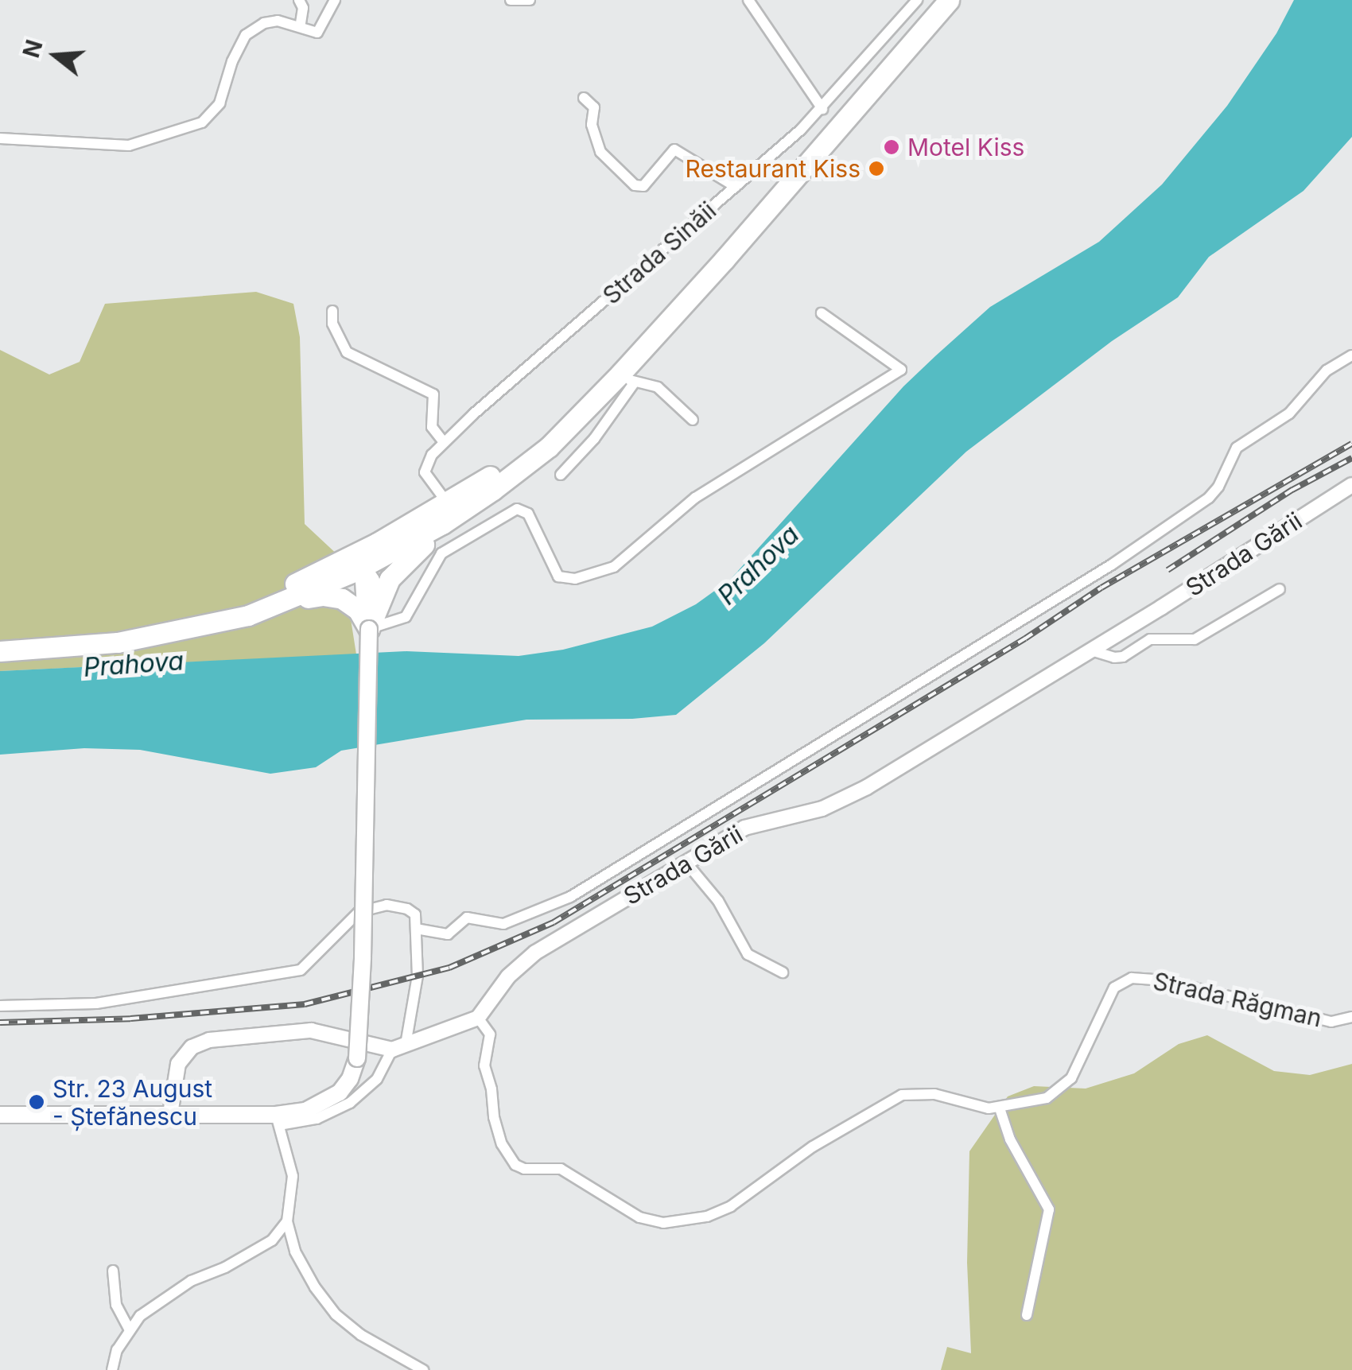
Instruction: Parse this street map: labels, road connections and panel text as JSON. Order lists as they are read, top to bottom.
{
  "streets": {
    "street": ["Strada Sinăii", "Strada Gării", "Strada Răgman"]
  },
  "water": ["Prahova"],
  "places": ["Motel Kiss", "Restaurant Kiss", "Str. 23 August - Ștefănescu"],
  "north": "left"
}
